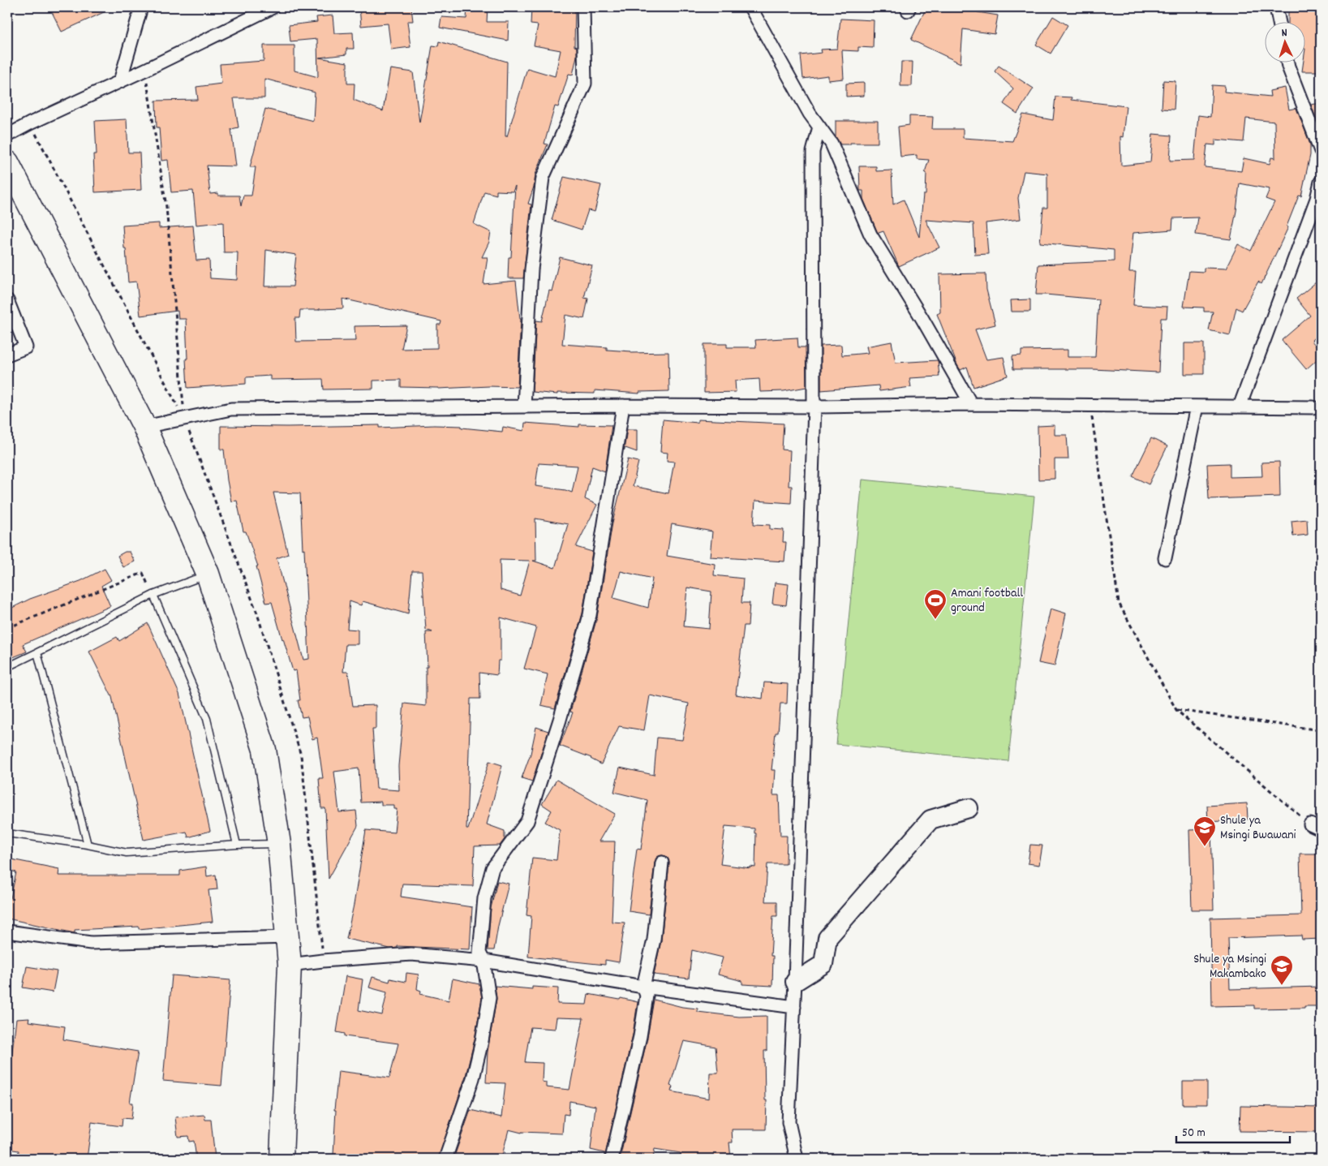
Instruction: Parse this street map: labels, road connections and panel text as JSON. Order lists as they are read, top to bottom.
{
  "places": {
    "sports": ["Amani football ground"],
    "school or university": ["Shule ya Msingi Bwawani", "Shule ya Msingi Makambako"]
  },
  "scale_bar": "50 m",
  "north": "top"
}
